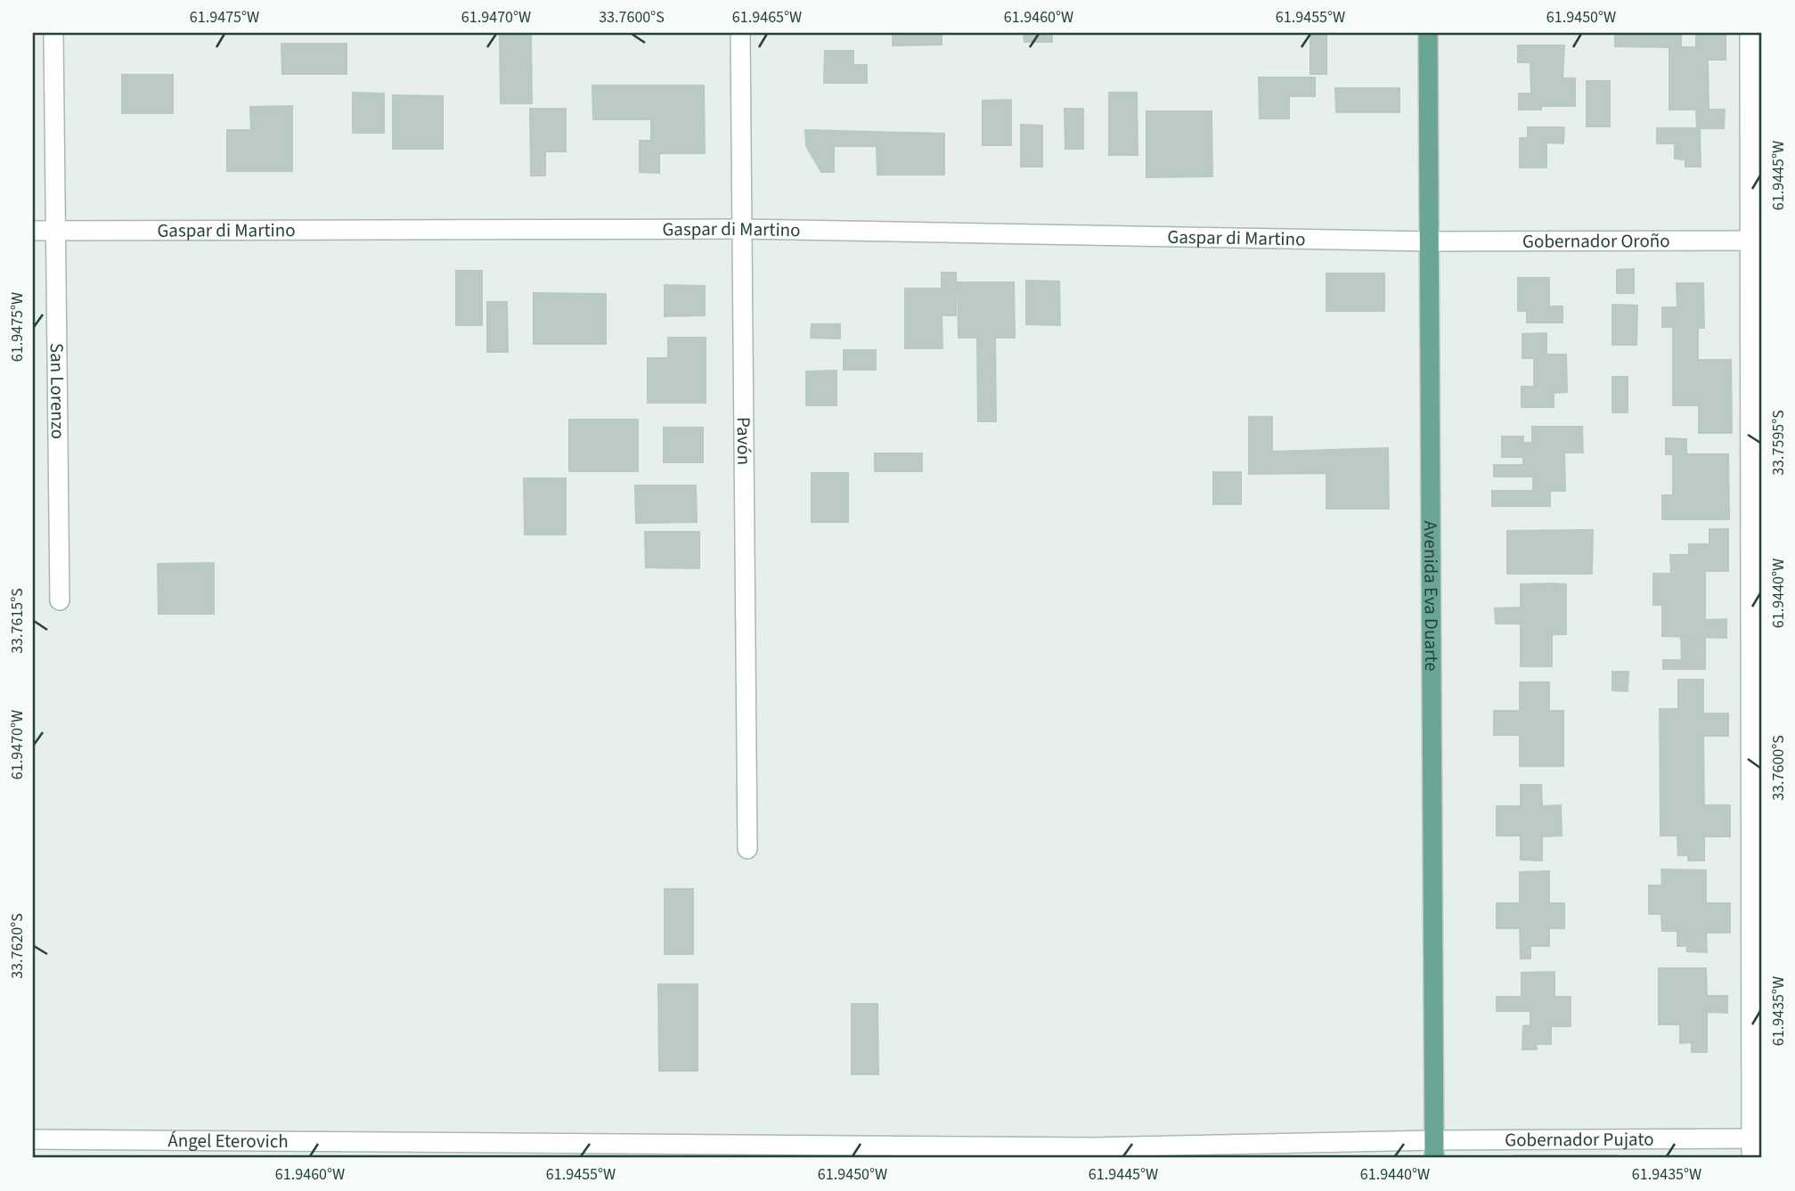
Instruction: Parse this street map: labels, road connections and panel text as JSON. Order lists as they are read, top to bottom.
{
  "streets": {
    "main road": ["Avenida Eva Duarte"],
    "street": [
      "Gaspar di Martino",
      "Gobernador Oroño",
      "San Lorenzo",
      "Pavón",
      "Gobernador Pujato",
      "Ángel Eterovich"
    ]
  },
  "crossings": [
    ["Gaspar di Martino", "Gobernador Oroño"],
    ["Gaspar di Martino", "San Lorenzo"],
    ["Gaspar di Martino", "Pavón"],
    ["Gaspar di Martino", "Avenida Eva Duarte"],
    ["Gobernador Oroño", "Avenida Eva Duarte"],
    ["Avenida Eva Duarte", "Gobernador Pujato"],
    ["Avenida Eva Duarte", "Ángel Eterovich"],
    ["Gobernador Pujato", "Ángel Eterovich"]
  ],
  "coordinates": [
    "61.9475°W",
    "61.9470°W",
    "33.7600°S",
    "61.9465°W",
    "61.9460°W",
    "61.9455°W",
    "61.9450°W",
    "61.9445°W",
    "33.7595°S",
    "61.9440°W",
    "33.7615°S",
    "33.7620°S",
    "61.9435°W"
  ]
}
